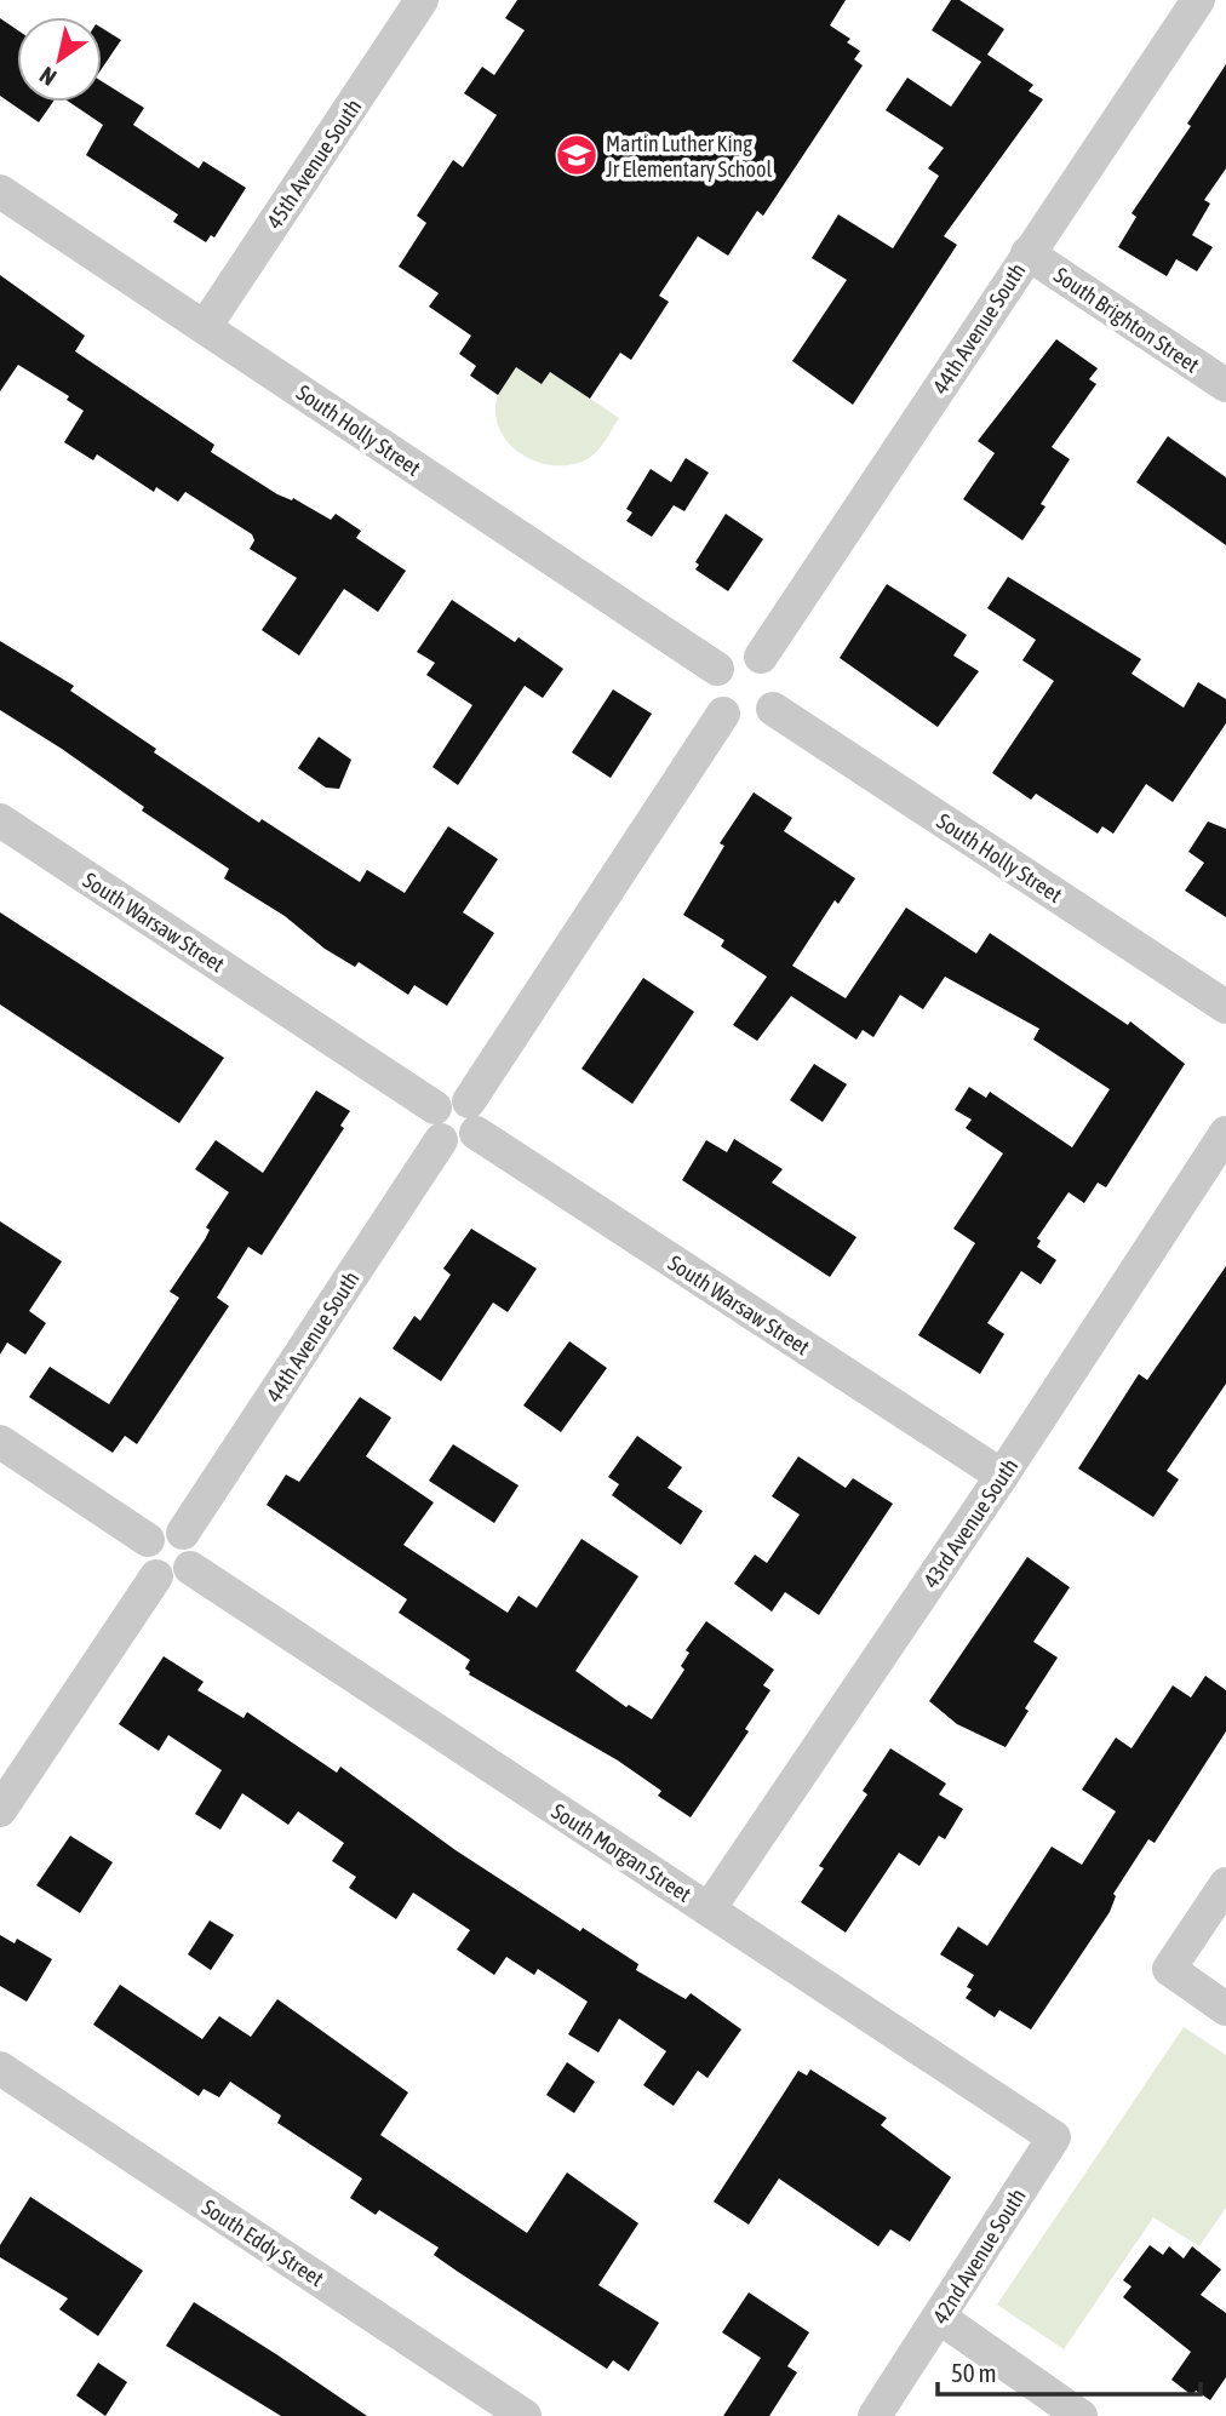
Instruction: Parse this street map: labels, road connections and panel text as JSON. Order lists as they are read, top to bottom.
{
  "streets": {
    "street": [
      "45th Avenue South",
      "South Brighton Street",
      "44th Avenue South",
      "South Holly Street",
      "South Warsaw Street",
      "43rd Avenue South",
      "South Morgan Street",
      "South Eddy Street",
      "42nd Avenue South"
    ]
  },
  "crossings": [
    ["45th Avenue South", "South Holly Street"],
    ["South Brighton Street", "44th Avenue South"],
    ["44th Avenue South", "South Holly Street"],
    ["44th Avenue South", "South Warsaw Street"],
    ["44th Avenue South", "South Morgan Street"],
    ["South Warsaw Street", "43rd Avenue South"],
    ["43rd Avenue South", "South Morgan Street"],
    ["South Morgan Street", "42nd Avenue South"]
  ],
  "places": {
    "school or university": ["Martin Luther King Jr Elementary School"]
  },
  "scale_bar": "50 m",
  "north": "bottom left"
}
